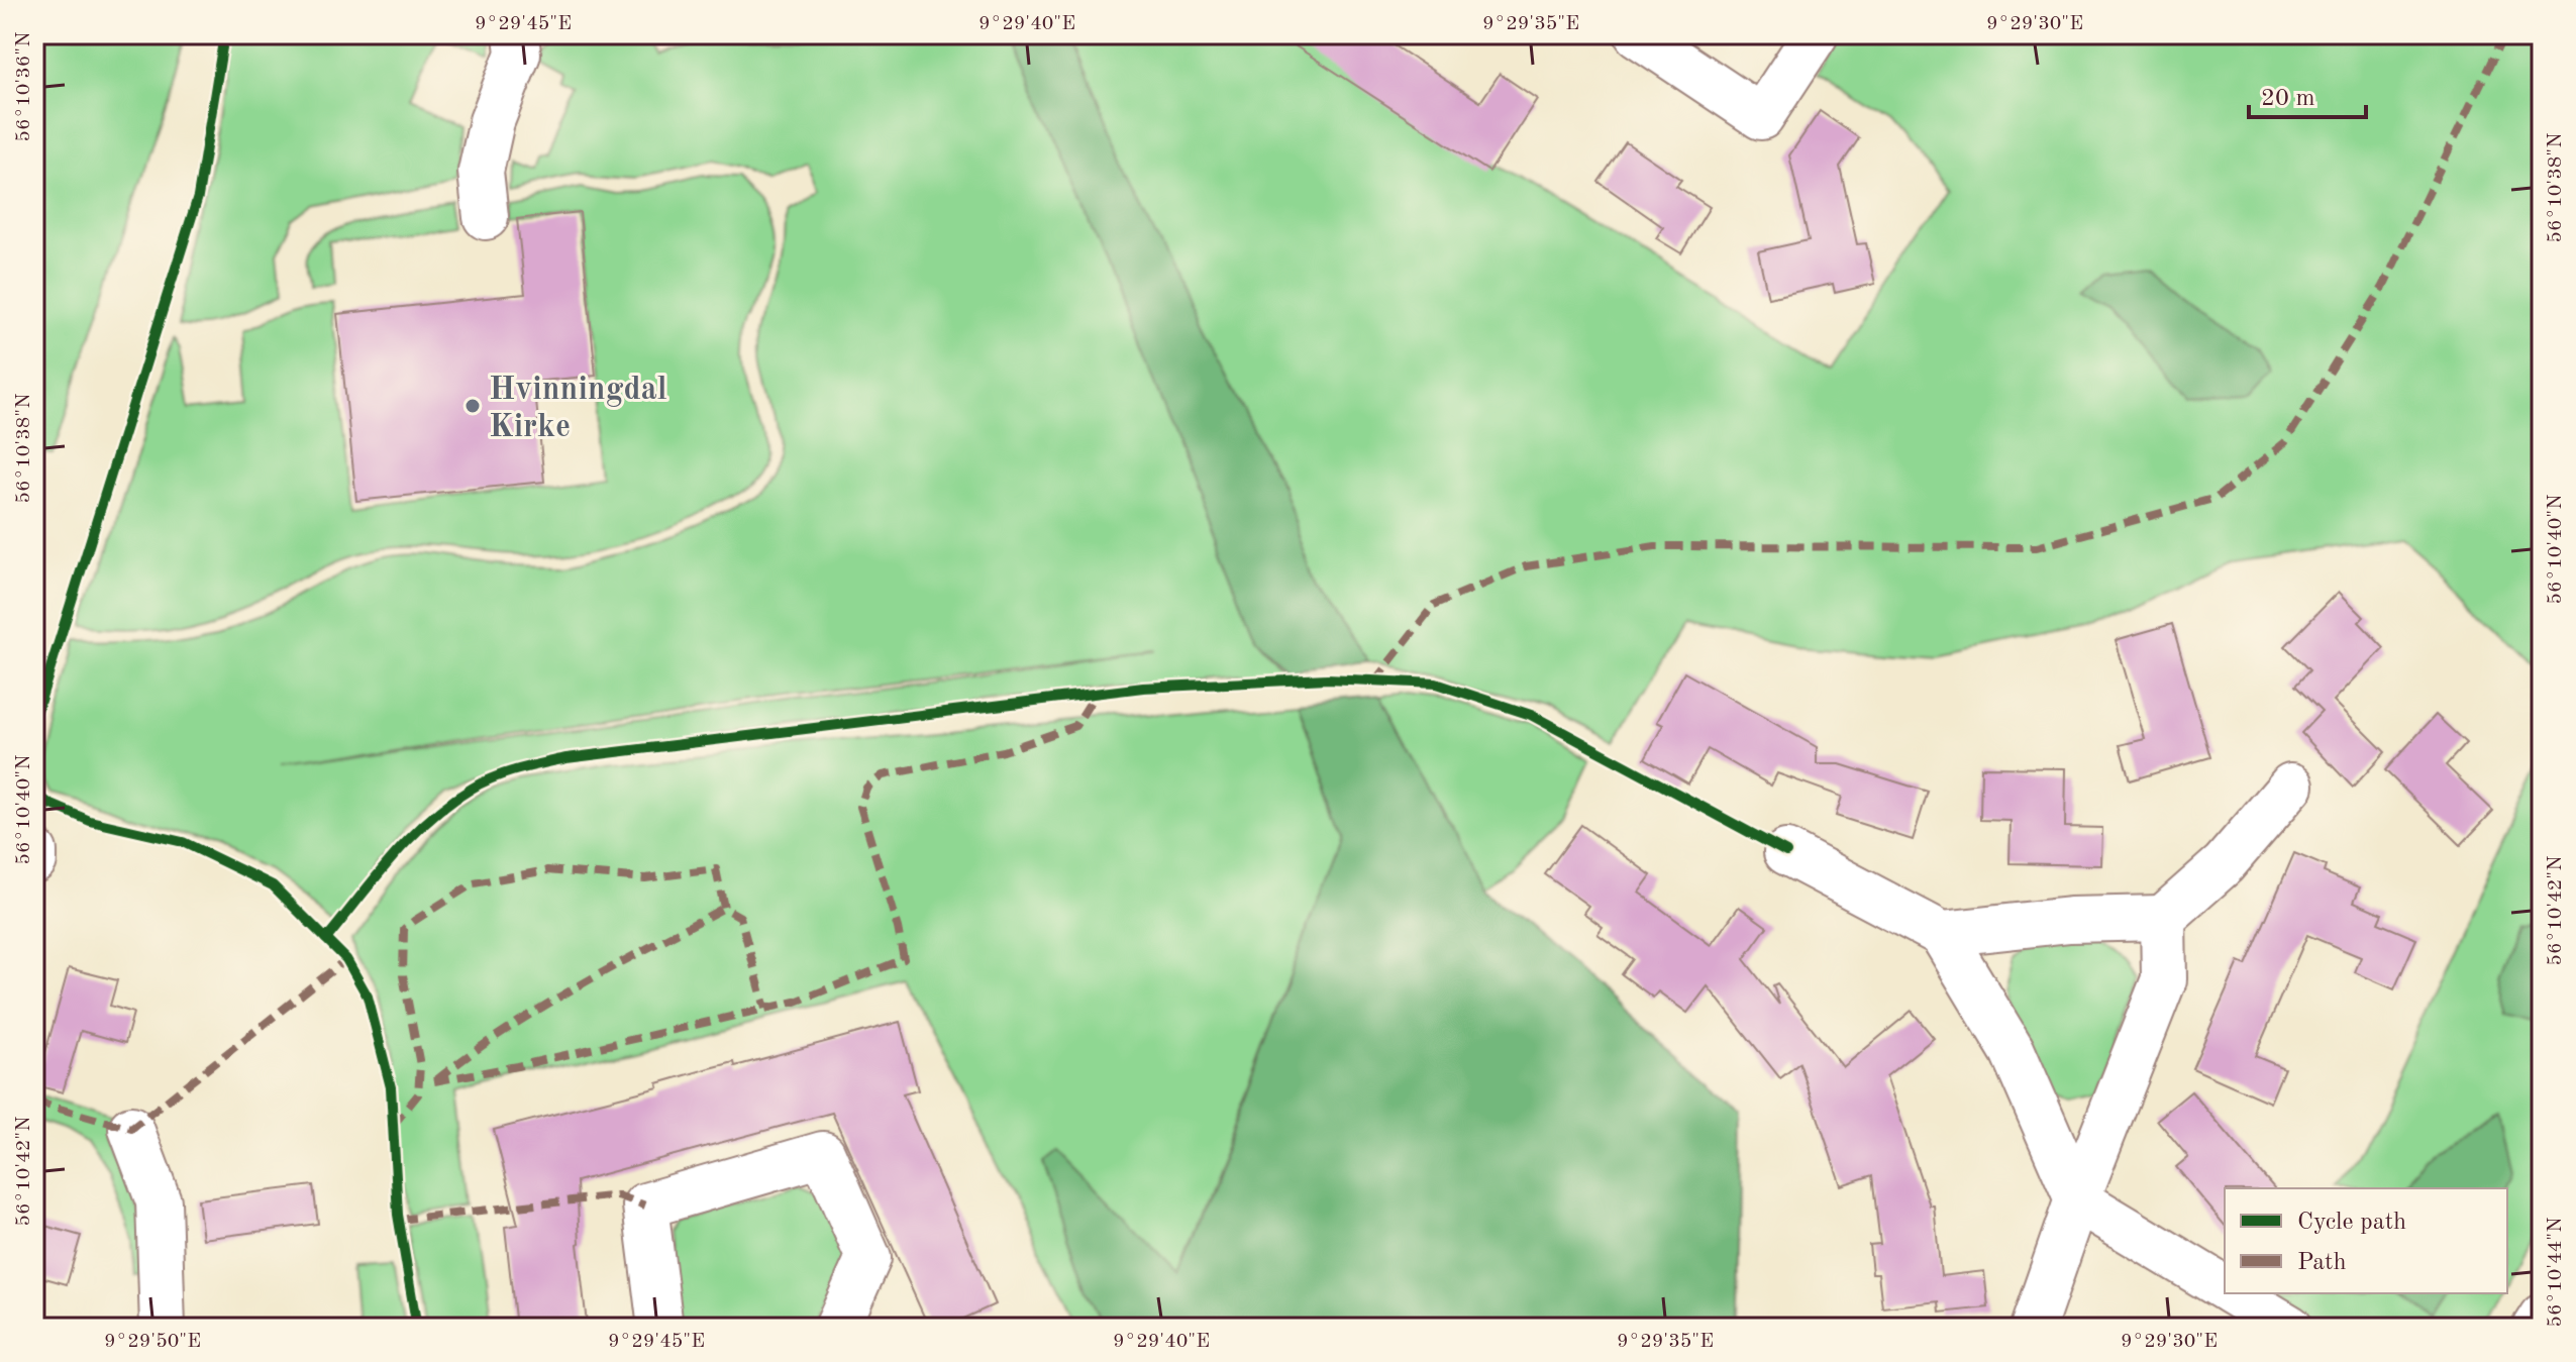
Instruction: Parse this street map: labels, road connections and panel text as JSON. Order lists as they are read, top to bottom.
{
  "places": ["Hvinningdal Kirke"],
  "legend": ["Cycle path", "Path"],
  "scale_bar": "20 m",
  "coordinates": [
    "9°29'45\"E",
    "9°29'40\"E",
    "9°29'35\"E",
    "9°29'30\"E",
    "56°10'36\"N",
    "56°10'38\"N",
    "56°10'40\"N",
    "56°10'42\"N",
    "56°10'44\"N",
    "9°29'50\"E"
  ]
}
